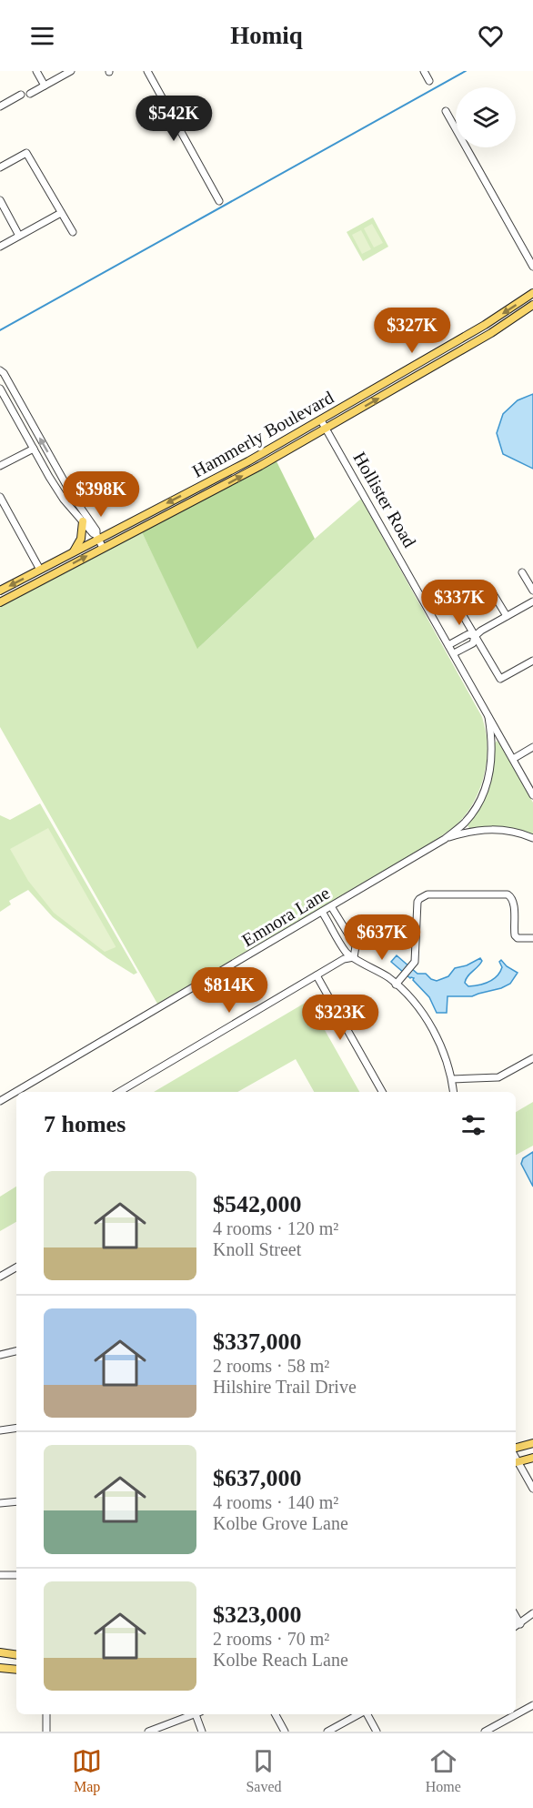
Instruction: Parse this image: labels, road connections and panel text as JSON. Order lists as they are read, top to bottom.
{
  "streets": {
    "main road": ["Hammerly Boulevard"],
    "street": ["Hollister Road", "Emnora Lane"]
  },
  "crossings": [
    ["Hammerly Boulevard", "Hollister Road"],
    ["Hollister Road", "Emnora Lane"]
  ],
  "page": {
    "header": "Homiq",
    "price": [
      "$542K",
      "$327K",
      "$398K",
      "$337K",
      "$637K",
      "$814K",
      "$323K"
    ],
    "heading": "7 homes",
    "list": [
      {
        "name": "$542,000",
        "note": "4 rooms · 120 m² · Knoll Street"
      },
      {
        "name": "$337,000",
        "note": "2 rooms · 58 m² · Hilshire Trail Drive"
      },
      {
        "name": "$637,000",
        "note": "4 rooms · 140 m² · Kolbe Grove Lane"
      },
      {
        "name": "$323,000",
        "note": "2 rooms · 70 m² · Kolbe Reach Lane"
      }
    ],
    "tabs": ["Map", "Saved", "Home"]
  }
}
